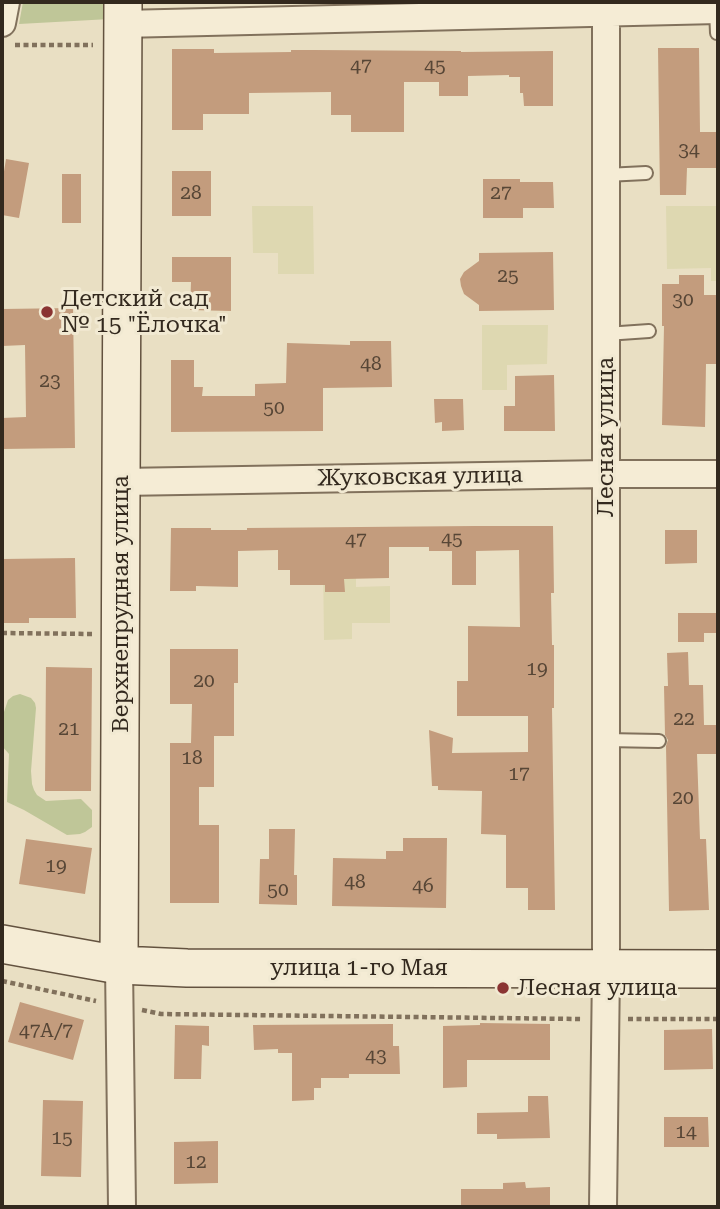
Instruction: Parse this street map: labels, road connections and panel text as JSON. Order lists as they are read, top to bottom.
{
  "streets": {
    "street": [
      "Лесная улица",
      "Жуковская улица",
      "Верхнепрудная улица",
      "улица 1-го Мая"
    ]
  },
  "crossings": [
    ["Лесная улица", "Жуковская улица"],
    ["Лесная улица", "улица 1-го Мая"],
    ["Жуковская улица", "Верхнепрудная улица"],
    ["Верхнепрудная улица", "улица 1-го Мая"]
  ],
  "places": ["Детский сад № 15 \"Ёлочка\"", "Лесная улица"],
  "house_numbers": [
    "47",
    "45",
    "34",
    "28",
    "27",
    "25",
    "30",
    "48",
    "23",
    "50",
    "45",
    "47",
    "19",
    "20",
    "22",
    "21",
    "18",
    "17",
    "20",
    "19",
    "48",
    "46",
    "50",
    "47А/7",
    "43",
    "14",
    "15",
    "12"
  ]
}
